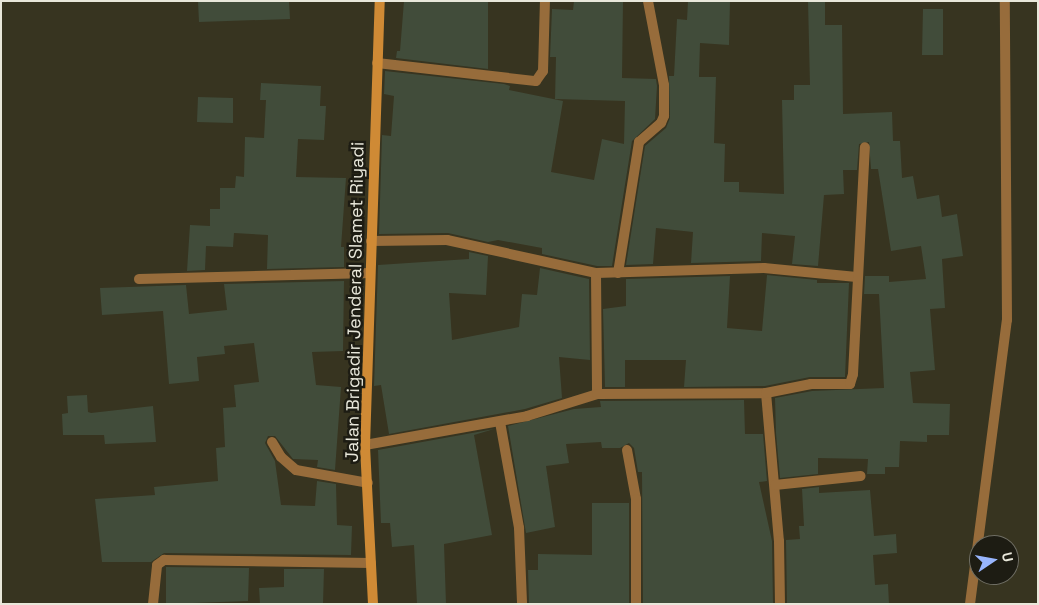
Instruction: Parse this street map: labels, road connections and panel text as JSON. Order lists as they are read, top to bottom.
{
  "streets": {
    "main road": ["Jalan Brigadir Jenderal Slamet Riyadi"]
  },
  "north": "right"
}
